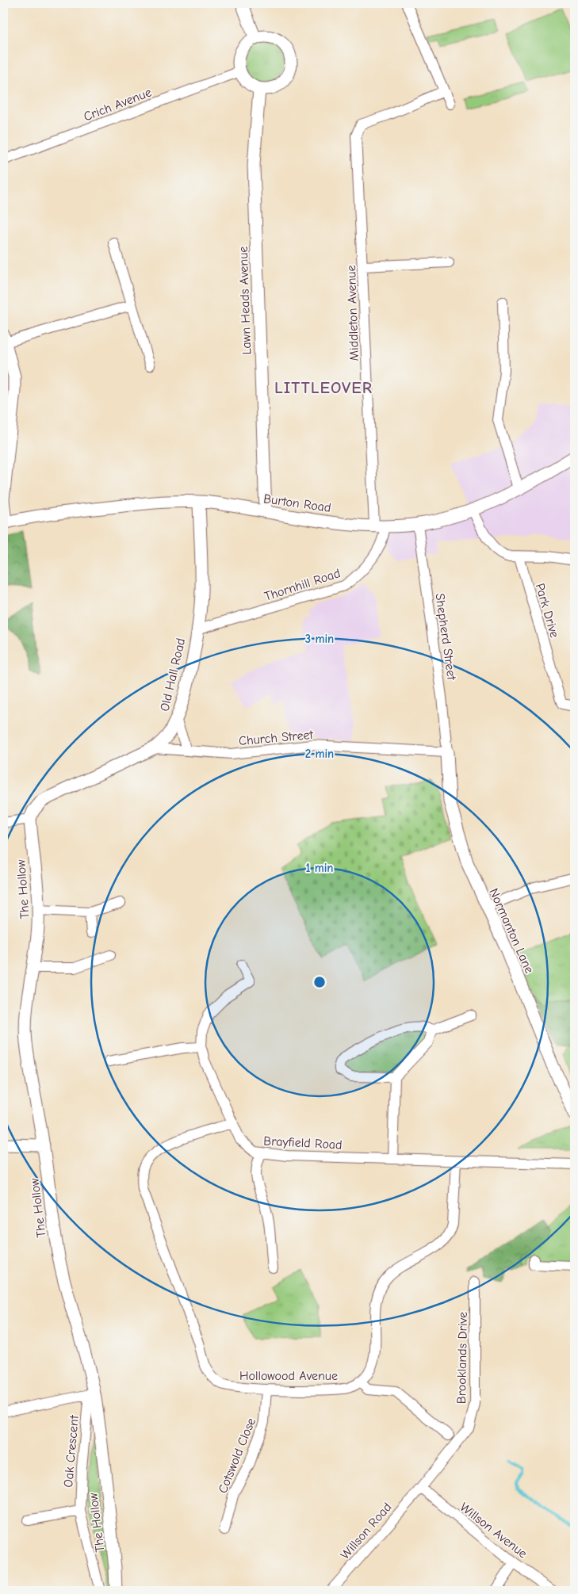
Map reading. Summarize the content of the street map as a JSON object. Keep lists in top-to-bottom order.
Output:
{
  "streets": {
    "street": [
      "Crich Avenue",
      "Lawn Heads Avenue",
      "Middleton Avenue",
      "Burton Road",
      "Thornhill Road",
      "Park Drive",
      "Shepherd Street",
      "Old Hall Road",
      "Church Street",
      "The Hollow",
      "Normanton Lane",
      "Brayfield Road",
      "Brooklands Drive",
      "Hollowood Avenue",
      "Oak Crescent",
      "Cotswold Close",
      "Willson Avenue",
      "Willson Road"
    ]
  },
  "crossings": [
    ["Crich Avenue", "Lawn Heads Avenue"],
    ["Lawn Heads Avenue", "Burton Road"],
    ["Middleton Avenue", "Burton Road"],
    ["Middleton Avenue", "Thornhill Road"],
    ["Burton Road", "Thornhill Road"],
    ["Burton Road", "Shepherd Street"],
    ["Burton Road", "Old Hall Road"],
    ["Thornhill Road", "Old Hall Road"],
    ["Shepherd Street", "Church Street"],
    ["Shepherd Street", "Normanton Lane"],
    ["Old Hall Road", "Church Street"],
    ["Old Hall Road", "The Hollow"],
    ["Church Street", "Normanton Lane"],
    ["The Hollow", "Oak Crescent"],
    ["Brayfield Road", "Hollowood Avenue"],
    ["Brooklands Drive", "Willson Avenue"],
    ["Brooklands Drive", "Willson Road"],
    ["Hollowood Avenue", "Cotswold Close"],
    ["Willson Avenue", "Willson Road"]
  ],
  "districts": ["LITTLEOVER"],
  "rings": ["3 min", "2 min", "1 min"]
}
